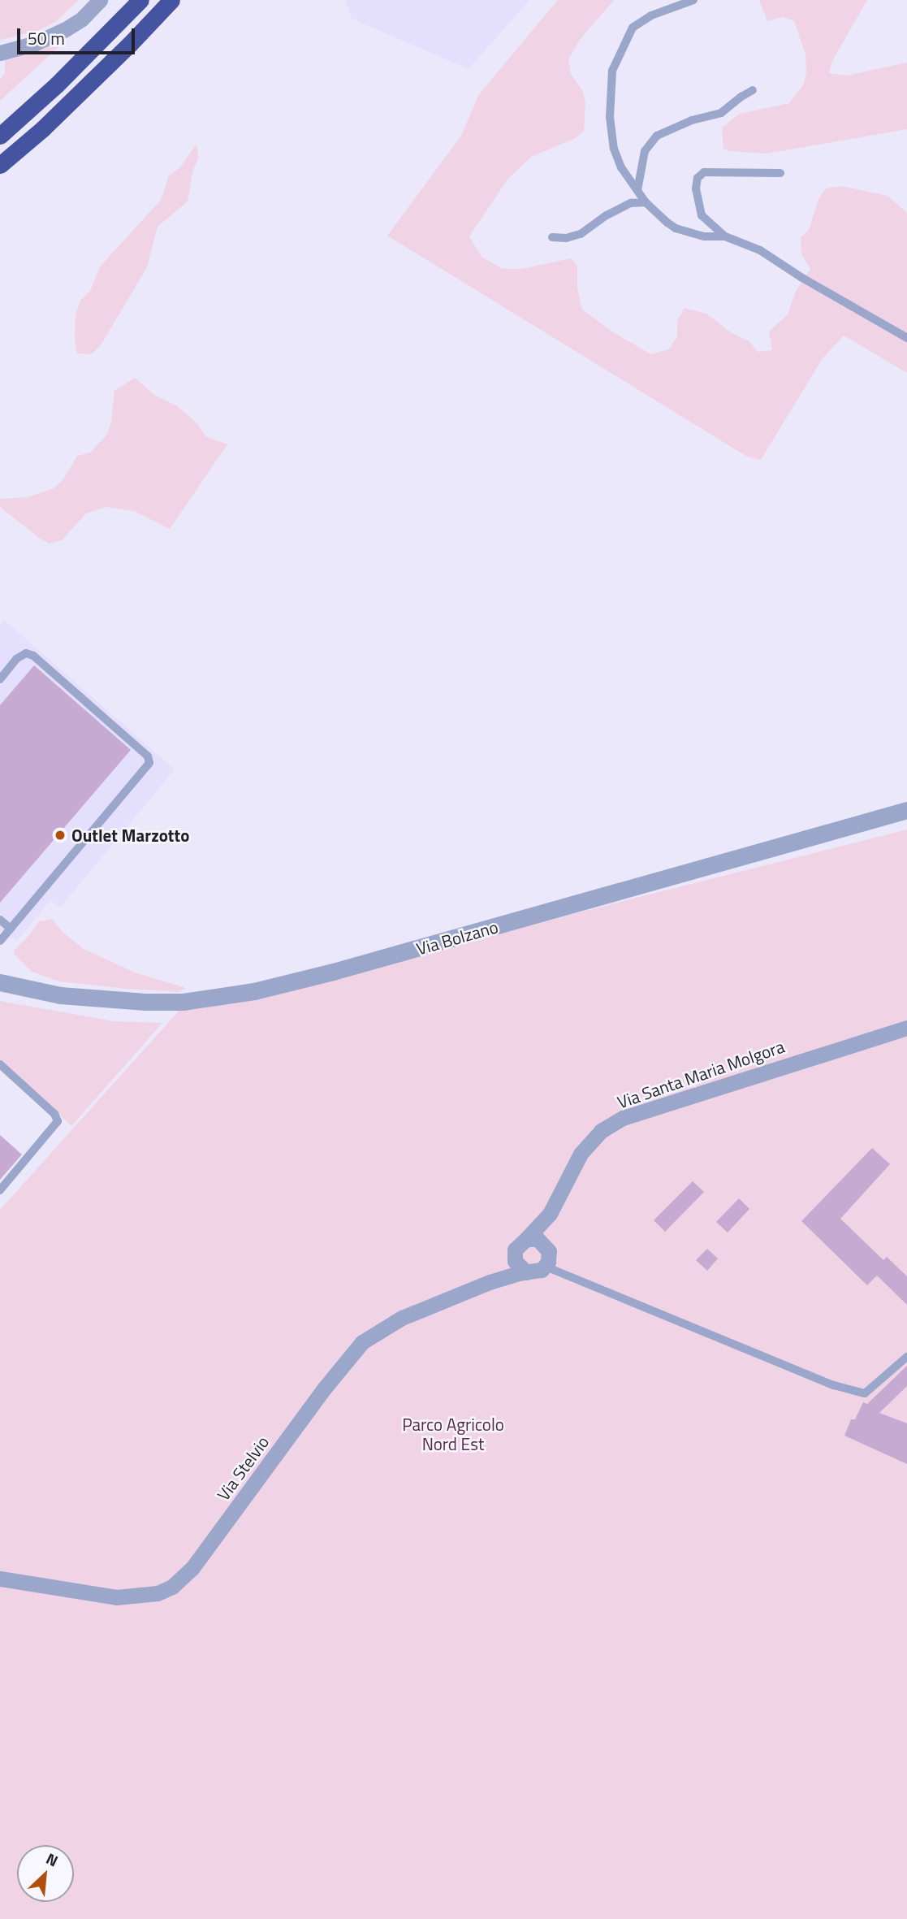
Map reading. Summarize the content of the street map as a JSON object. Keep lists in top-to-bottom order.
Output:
{
  "streets": {
    "street": ["Via Bolzano", "Via Santa Maria Molgora", "Via Stelvio"]
  },
  "parks": ["Parco Agricolo Nord Est"],
  "places": ["Outlet Marzotto"],
  "scale_bar": "50 m",
  "north": "top right"
}
